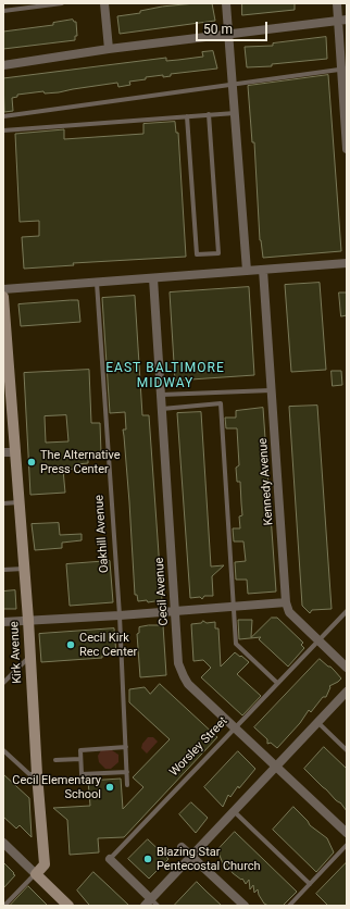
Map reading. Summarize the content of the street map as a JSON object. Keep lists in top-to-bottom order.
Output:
{
  "streets": {
    "street": [
      "Kennedy Avenue",
      "Cecil Avenue",
      "Kirk Avenue",
      "Worsley Street"
    ],
    "lane": ["Oakhill Avenue"]
  },
  "crossings": [
    ["Kennedy Avenue", "Worsley Street"],
    ["Cecil Avenue", "Worsley Street"]
  ],
  "districts": ["EAST BALTIMORE MIDWAY"],
  "places": [
    "The Alternative Press Center",
    "Cecil Kirk Rec Center",
    "Cecil Elementary School",
    "Blazing Star Pentecostal Church"
  ],
  "scale_bar": "50 m"
}
